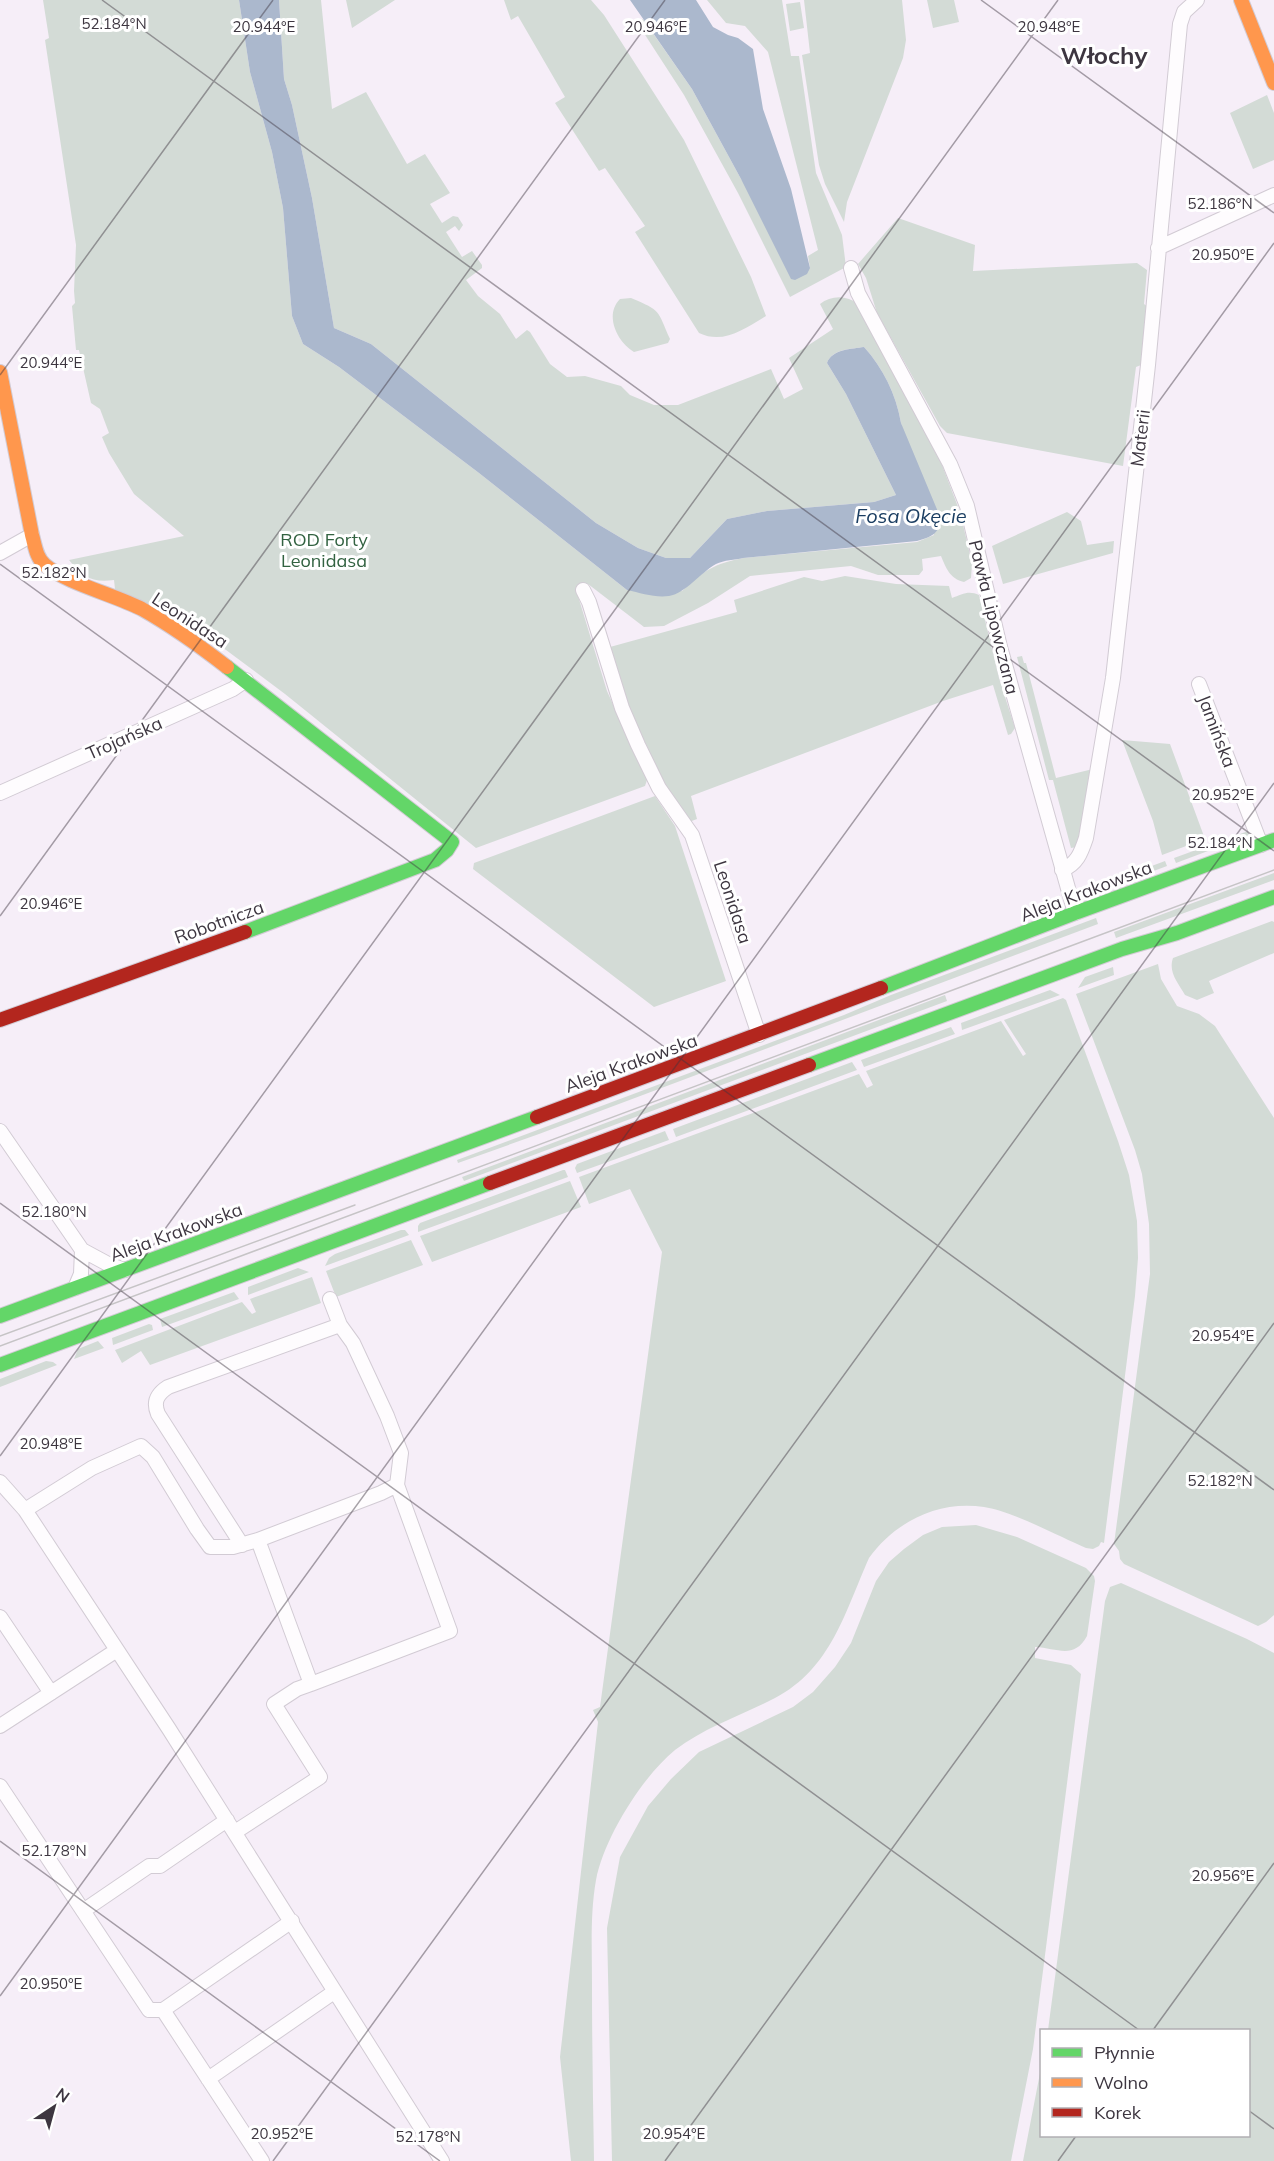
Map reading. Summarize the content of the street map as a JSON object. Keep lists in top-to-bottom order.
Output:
{
  "streets": {
    "main road": ["Leonidasa", "Aleja Krakowska", "Robotnicza"],
    "street": [
      "Materii",
      "Pawła Lipowczana",
      "Jamińska",
      "Trojańska"
    ]
  },
  "crossings": [
    ["Materii", "Pawła Lipowczana"],
    ["Pawła Lipowczana", "Aleja Krakowska"],
    ["Leonidasa", "Trojańska"],
    ["Leonidasa", "Aleja Krakowska"],
    ["Leonidasa", "Robotnicza"],
    ["Jamińska", "Aleja Krakowska"]
  ],
  "districts": ["Włochy"],
  "water": ["Fosa Okęcie"],
  "parks": ["ROD Forty Leonidasa"],
  "legend": ["Płynnie", "Wolno", "Korek"],
  "north": "top right",
  "coordinates": [
    "52.184°N",
    "20.944°E",
    "20.946°E",
    "20.948°E",
    "52.186°N",
    "20.950°E",
    "52.182°N",
    "20.952°E",
    "52.180°N",
    "20.954°E",
    "52.178°N",
    "20.956°E"
  ]
}
